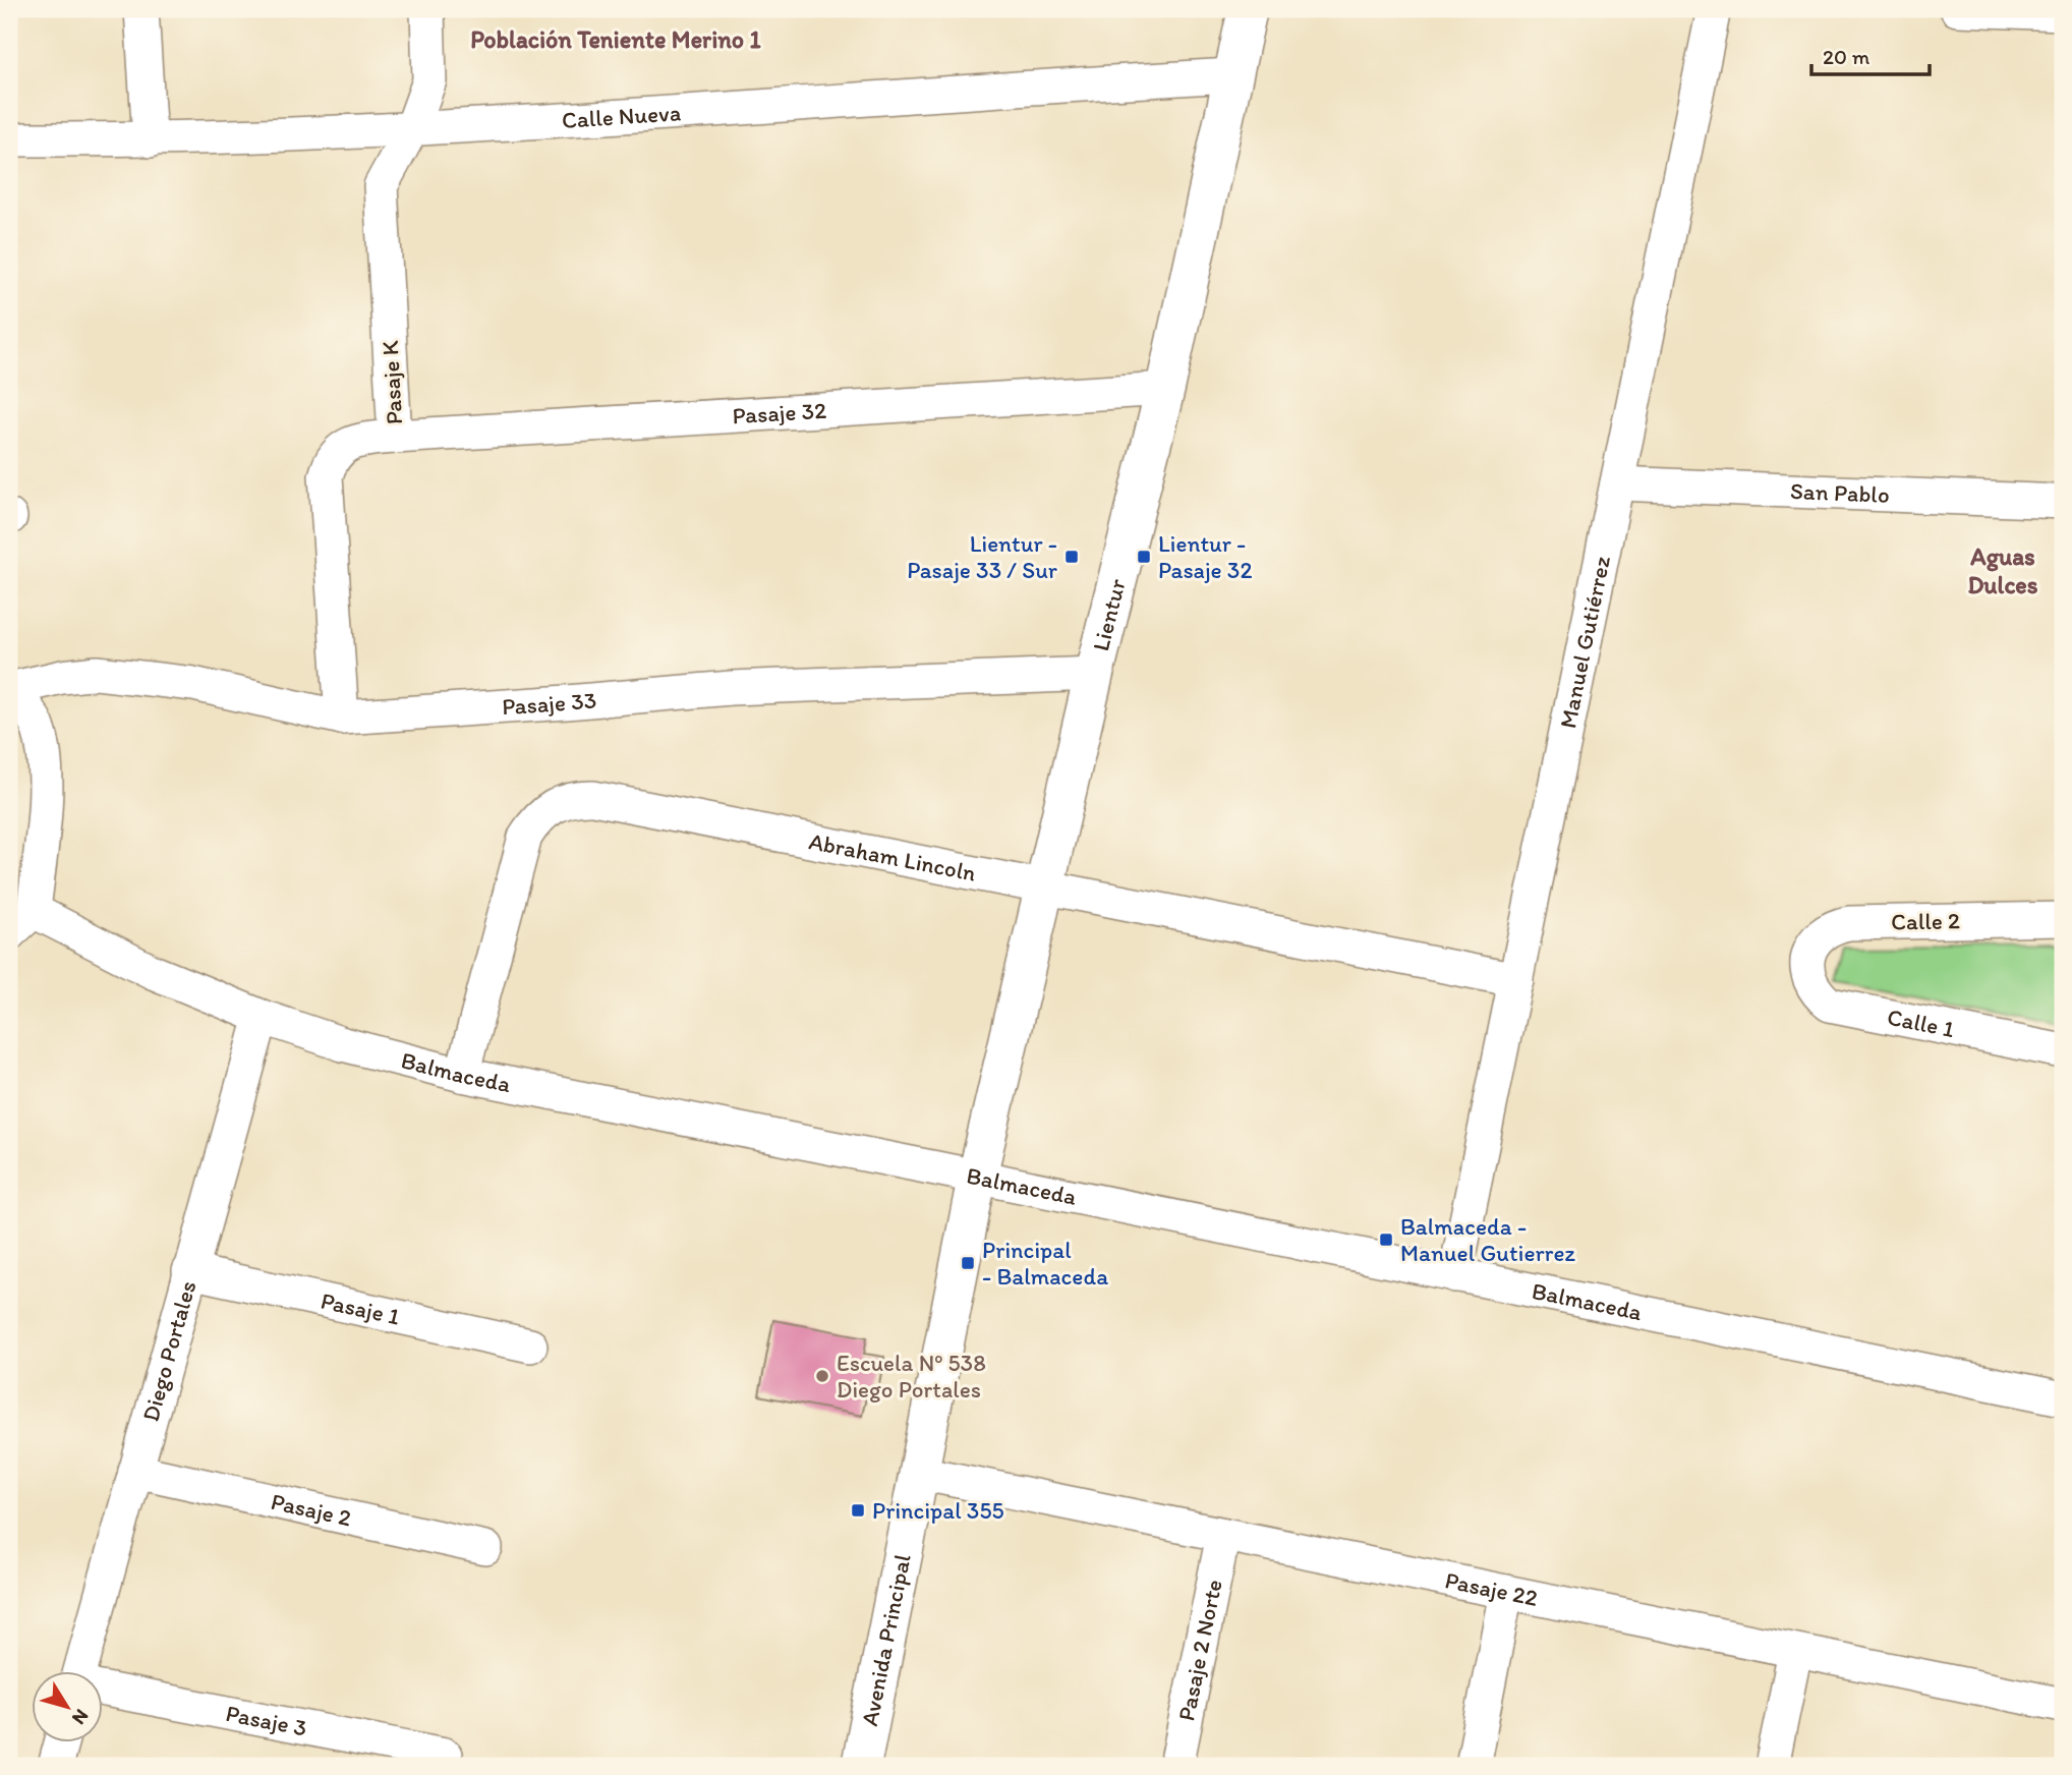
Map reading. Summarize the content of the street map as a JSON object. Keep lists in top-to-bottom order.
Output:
{
  "streets": {
    "main road": ["Lientur", "Avenida Principal"],
    "street": [
      "Calle Nueva",
      "Pasaje K",
      "Pasaje 32",
      "San Pablo",
      "Manuel Gutiérrez",
      "Pasaje 33",
      "Abraham Lincoln",
      "Calle 2",
      "Calle 1",
      "Balmaceda",
      "Pasaje 1",
      "Diego Portales",
      "Pasaje 2",
      "Pasaje 22",
      "Pasaje 2 Norte",
      "Pasaje 3"
    ]
  },
  "crossings": [
    ["Calle Nueva", "Pasaje K"],
    ["Calle Nueva", "Lientur"],
    ["Pasaje K", "Pasaje 32"],
    ["Pasaje K", "Pasaje 33"],
    ["Pasaje 32", "Lientur"],
    ["San Pablo", "Manuel Gutiérrez"],
    ["Lientur", "Pasaje 33"],
    ["Lientur", "Abraham Lincoln"],
    ["Lientur", "Balmaceda"],
    ["Lientur", "Avenida Principal"],
    ["Manuel Gutiérrez", "Abraham Lincoln"],
    ["Manuel Gutiérrez", "Balmaceda"],
    ["Abraham Lincoln", "Balmaceda"],
    ["Calle 2", "Calle 1"],
    ["Balmaceda", "Diego Portales"],
    ["Balmaceda", "Avenida Principal"],
    ["Pasaje 1", "Diego Portales"],
    ["Diego Portales", "Pasaje 2"],
    ["Pasaje 22", "Avenida Principal"],
    ["Pasaje 22", "Pasaje 2 Norte"]
  ],
  "districts": ["Población Teniente Merino 1", "Aguas Dulces"],
  "places": {
    "transit": [
      "Lientur - Pasaje 33 / Sur",
      "Lientur - Pasaje 32",
      "Balmaceda - Manuel Gutierrez",
      "Principal - Balmaceda",
      "Principal 355"
    ],
    "other": ["Escuela Nº 538 Diego Portales"]
  },
  "scale_bar": "20 m",
  "north": "bottom right"
}
